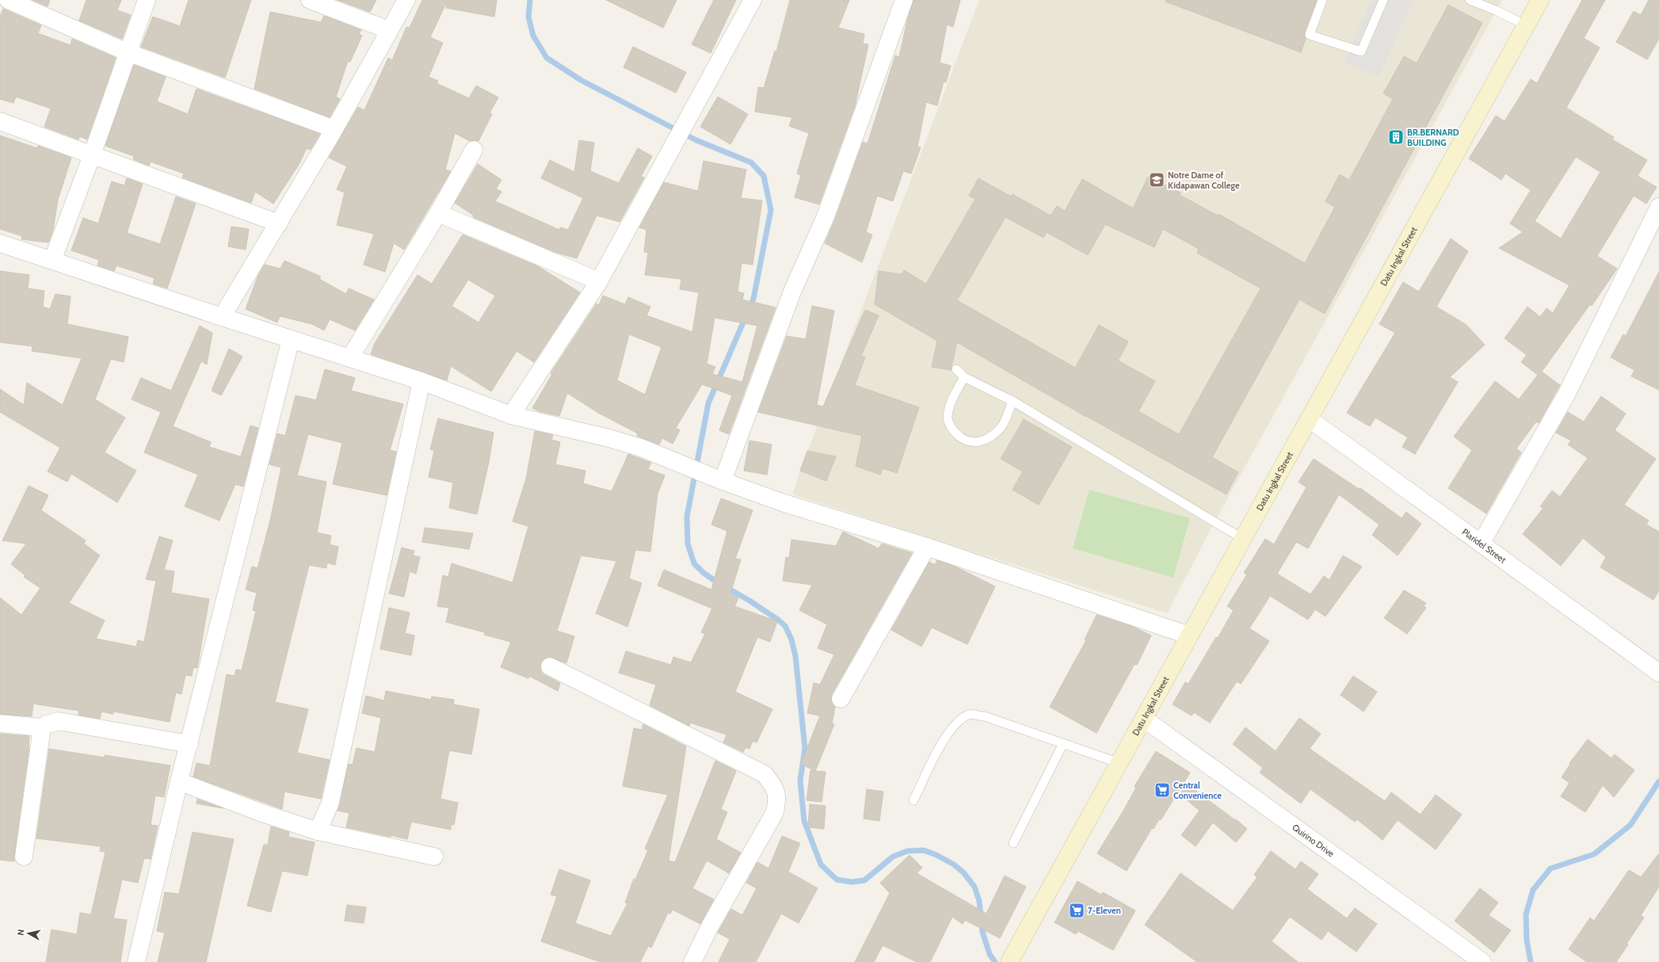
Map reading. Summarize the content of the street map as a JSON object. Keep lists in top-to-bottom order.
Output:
{
  "streets": {
    "street": ["Datu Ingkal Street", "Plaridel Street", "Quirino Drive"]
  },
  "crossings": [
    ["Datu Ingkal Street", "Plaridel Street"],
    ["Datu Ingkal Street", "Quirino Drive"]
  ],
  "places": {
    "building": ["BR.BERNARD BUILDING"],
    "school or university": ["Notre Dame of Kidapawan College"],
    "supermarket": ["Central Convenience", "7-Eleven"]
  },
  "north": "left"
}
